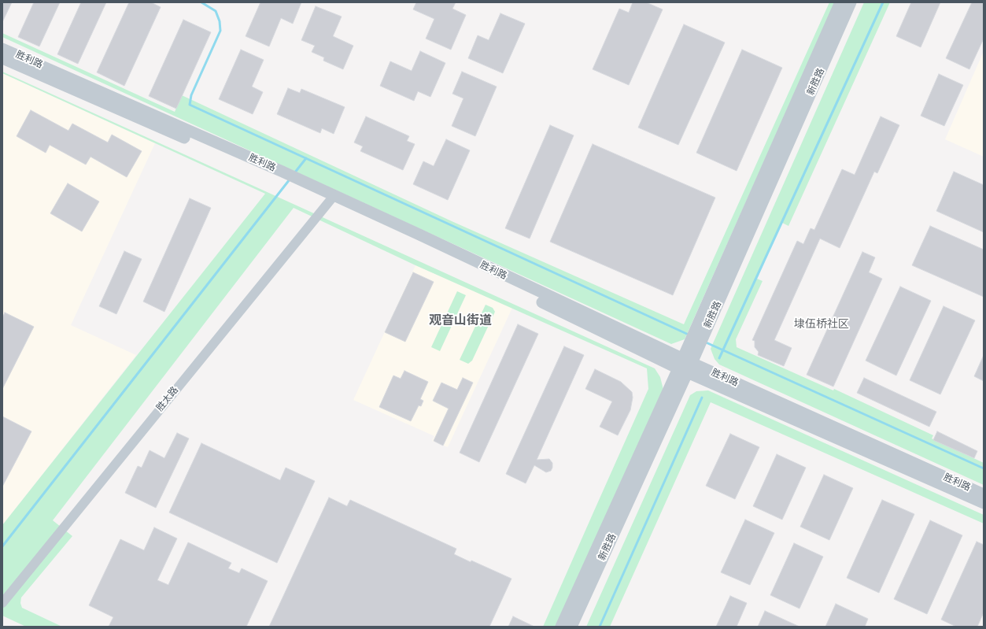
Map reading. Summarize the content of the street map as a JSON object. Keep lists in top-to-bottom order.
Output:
{
  "streets": {
    "street": ["胜利路", "新胜路", "胜太路"]
  },
  "crossings": [
    ["胜利路", "新胜路"],
    ["胜利路", "胜太路"]
  ],
  "districts": ["观音山街道", "埭伍桥社区"]
}
